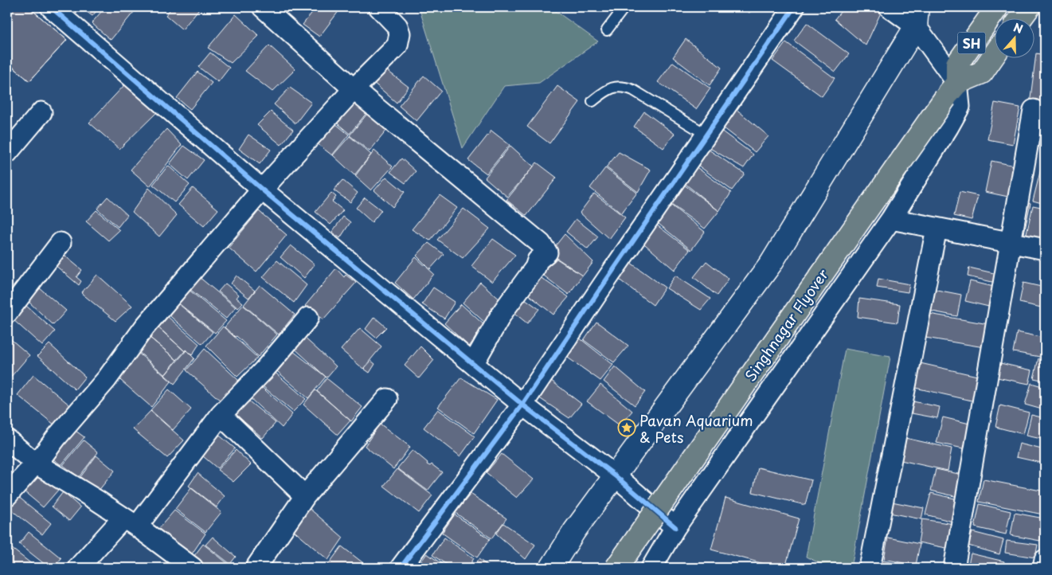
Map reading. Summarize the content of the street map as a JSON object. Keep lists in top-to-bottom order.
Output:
{
  "streets": {
    "main road": ["SH", "Singhnagar Flyover"]
  },
  "crossings": [
    ["SH", "Singhnagar Flyover"]
  ],
  "places": {
    "place": ["Pavan Aquarium & Pets"]
  },
  "north": "top"
}
